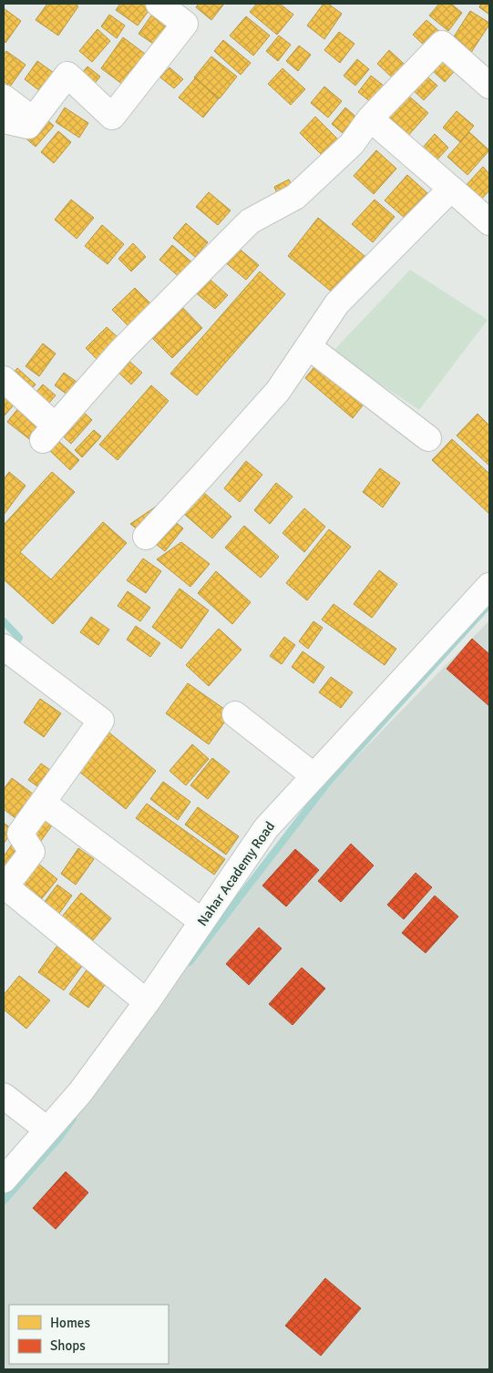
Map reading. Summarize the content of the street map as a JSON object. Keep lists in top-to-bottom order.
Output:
{
  "streets": {
    "street": ["Nahar Academy Road"]
  },
  "legend": ["Homes", "Shops"]
}
